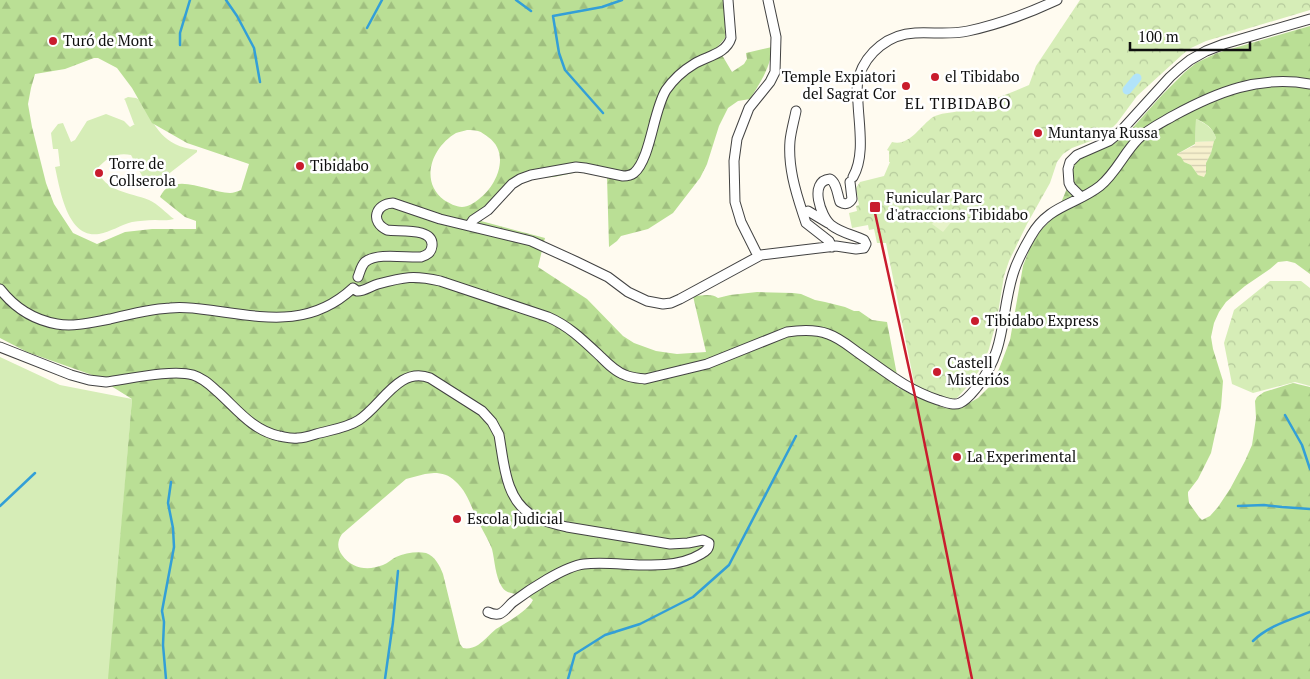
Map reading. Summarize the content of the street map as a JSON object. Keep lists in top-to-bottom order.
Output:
{
  "districts": ["EL TIBIDABO"],
  "places": {
    "other": [
      "Turó de Mont",
      "el Tibidabo",
      "Temple Expiatori del Sagrat Cor",
      "Muntanya Russa",
      "Tibidabo",
      "Torre de Collserola",
      "Tibidabo Express",
      "Castell Misteriós",
      "La Experimental",
      "Escola Judicial"
    ],
    "transit": ["Funicular Parc d'atraccions Tibidabo"]
  },
  "scale_bar": "100 m"
}
